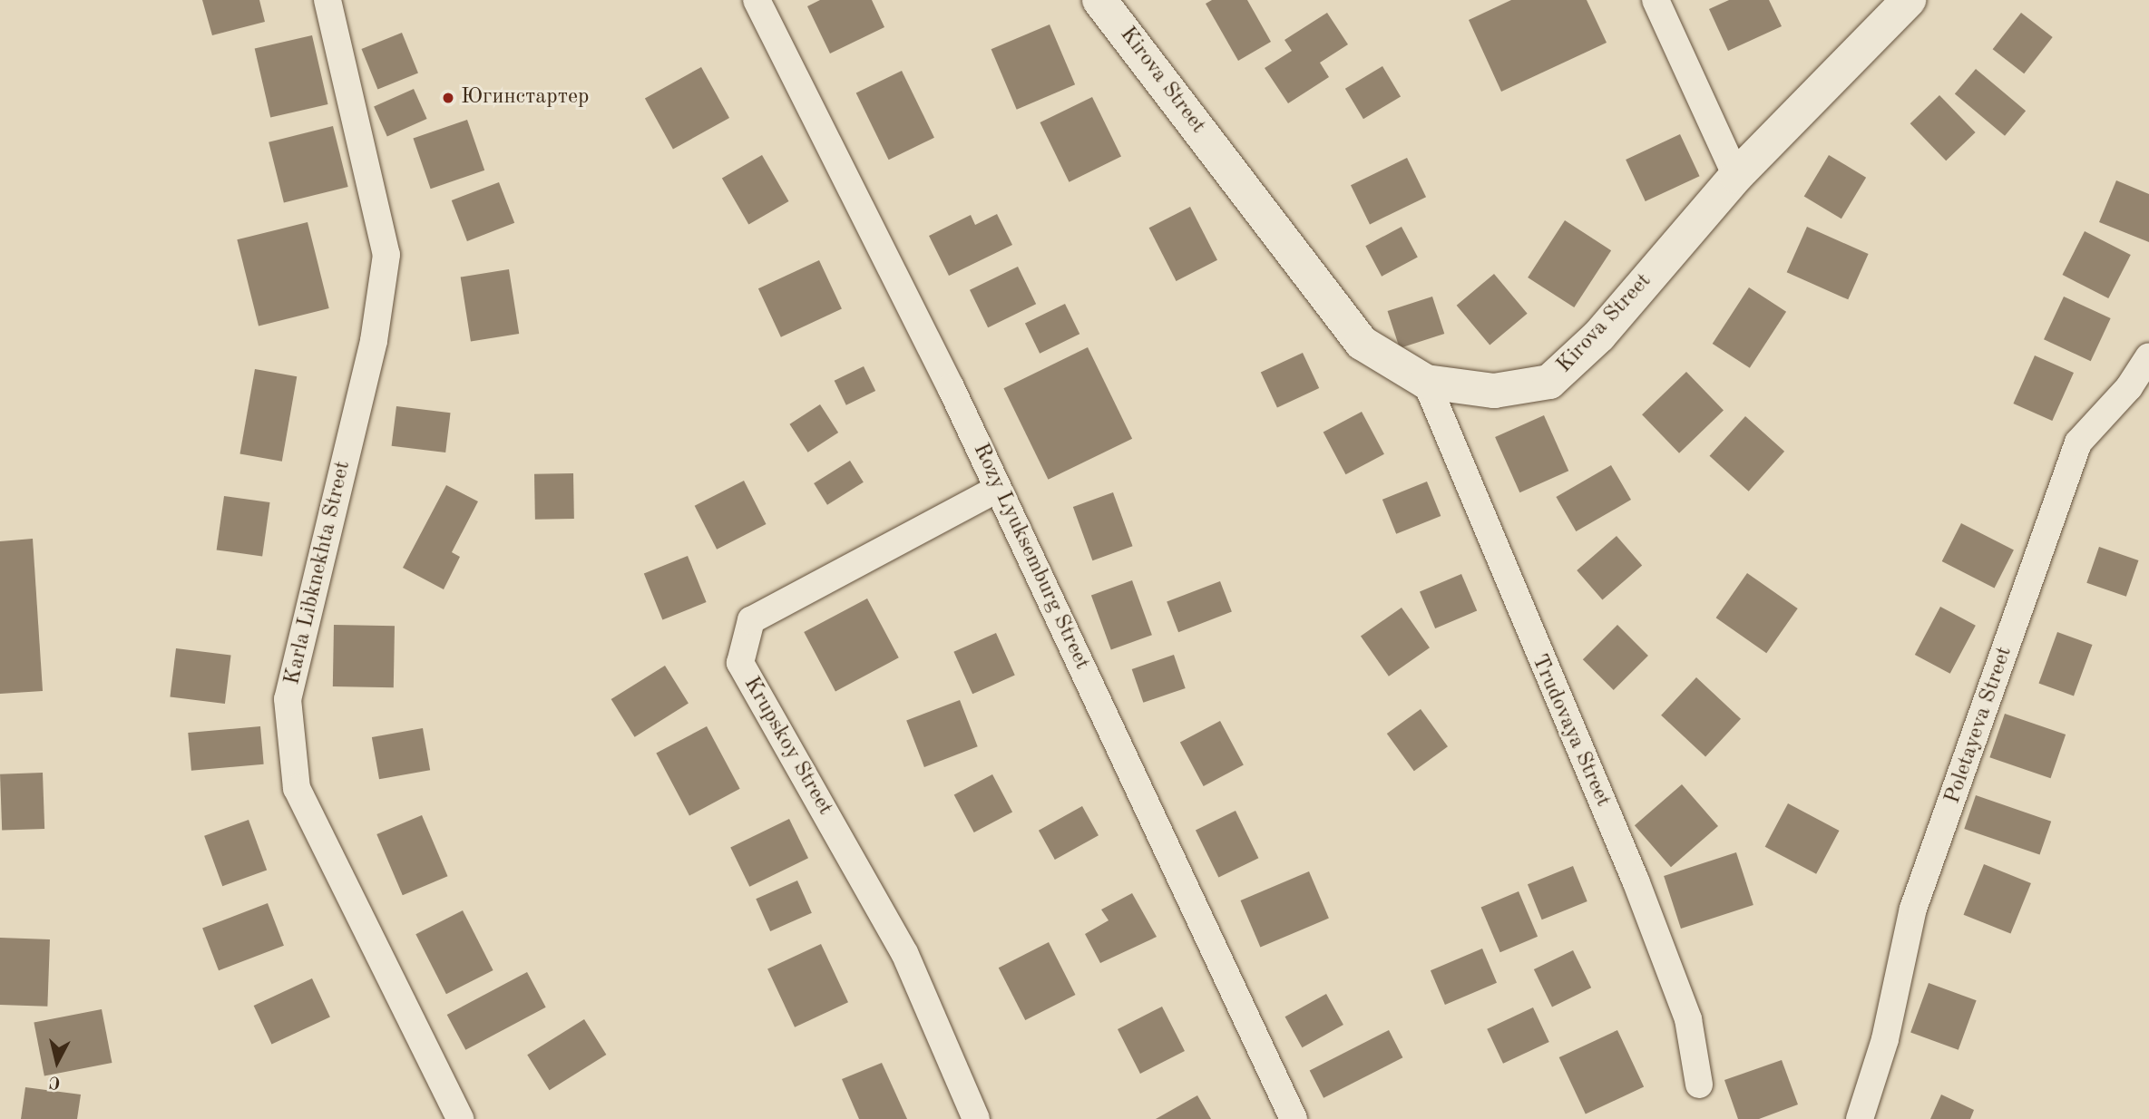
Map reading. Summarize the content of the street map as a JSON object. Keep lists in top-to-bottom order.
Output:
{
  "streets": {
    "main road": ["Kirova Street"],
    "street": [
      "Rozy Lyuksemburg Street",
      "Karla Libknekhta Street",
      "Poletayeva Street",
      "Trudovaya Street",
      "Krupskoy Street"
    ]
  },
  "crossings": [
    ["Kirova Street", "Trudovaya Street"],
    ["Rozy Lyuksemburg Street", "Krupskoy Street"]
  ],
  "places": ["Югинстартер"],
  "north": "bottom"
}
